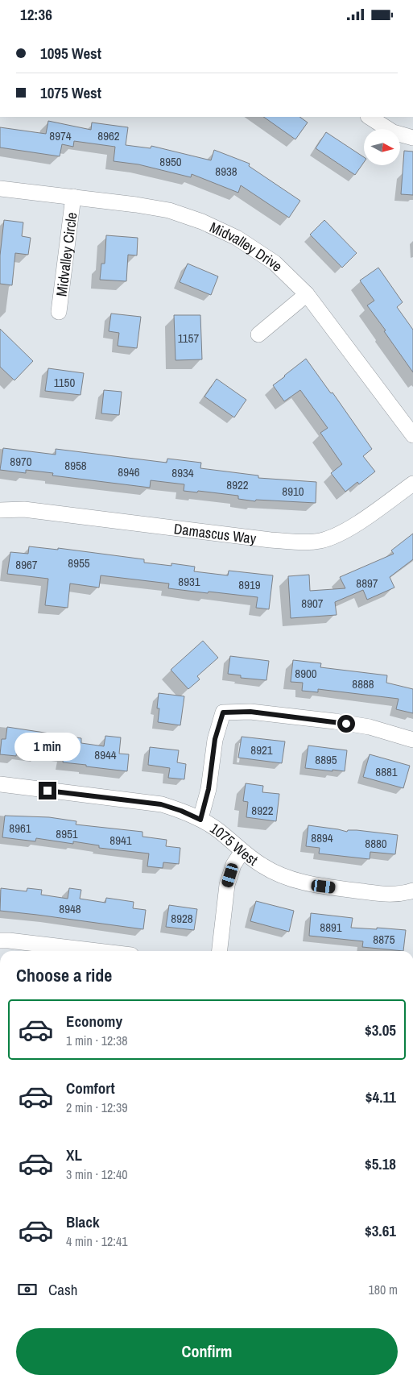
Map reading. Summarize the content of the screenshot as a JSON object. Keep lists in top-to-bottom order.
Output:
{
  "streets": {
    "street": [
      "Midvalley Drive",
      "Midvalley Circle",
      "Damascus Way",
      "1075 West"
    ]
  },
  "crossings": [
    ["Midvalley Drive", "Midvalley Circle"]
  ],
  "house_numbers": [
    "8974",
    "8962",
    "8950",
    "8938",
    "1157",
    "1150",
    "8970",
    "8958",
    "8946",
    "8934",
    "8922",
    "8910",
    "8955",
    "8967",
    "8931",
    "8897",
    "8919",
    "8907",
    "8900",
    "8888",
    "8921",
    "8944",
    "8895",
    "8881",
    "8922",
    "8961",
    "8951",
    "8894",
    "8941",
    "8880",
    "8948",
    "8928",
    "8891",
    "8875"
  ],
  "north": "right",
  "page": {
    "status": "12:36",
    "banner": ["1095 West", "1075 West"],
    "bubble": "1 min",
    "heading": "Choose a ride",
    "list": [
      {
        "name": "Economy",
        "note": "1 min · 12:38",
        "value": "$3.05"
      },
      {
        "name": "Comfort",
        "note": "2 min · 12:39",
        "value": "$4.11"
      },
      {
        "name": "XL",
        "note": "3 min · 12:40",
        "value": "$5.18"
      },
      {
        "name": "Black",
        "note": "4 min · 12:41",
        "value": "$3.61"
      }
    ],
    "pay": ["Cash", "180 m"],
    "buttons": "Confirm"
  }
}
